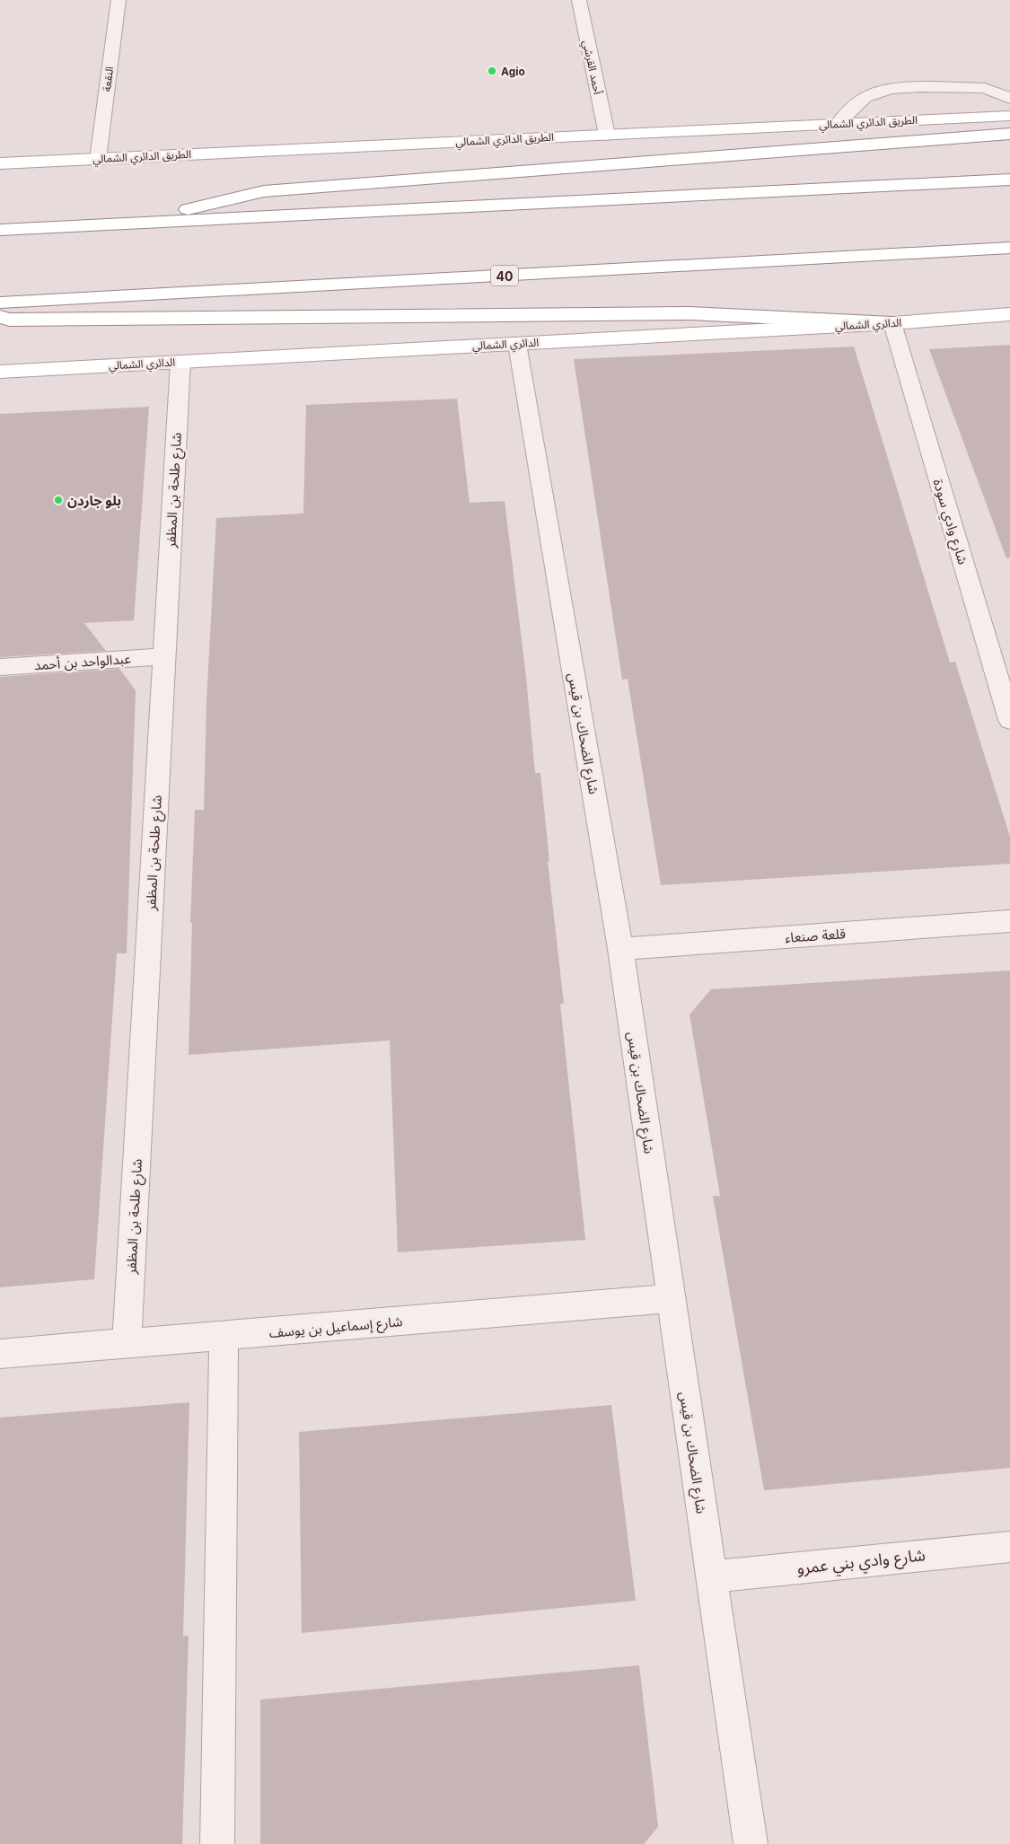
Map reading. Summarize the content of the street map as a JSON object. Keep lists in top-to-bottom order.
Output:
{
  "streets": {
    "main road": ["الطريق الدائري الشمالي", "40", "الدائري الشمالي"],
    "street": [
      "أحمد القرشي",
      "النقعة",
      "شارع طلحة بن المظفر",
      "شارع وادي سودة",
      "عبدالواحد بن أحمد",
      "شارع الضحاك بن قيس",
      "قلعة صنعاء",
      "شارع إسماعيل بن يوسف",
      "شارع وادي بني عمرو"
    ]
  },
  "crossings": [
    ["أحمد القرشي", "الطريق الدائري الشمالي"],
    ["النقعة", "الطريق الدائري الشمالي"],
    ["الدائري الشمالي", "شارع طلحة بن المظفر"],
    ["الدائري الشمالي", "شارع وادي سودة"],
    ["الدائري الشمالي", "شارع الضحاك بن قيس"],
    ["شارع طلحة بن المظفر", "عبدالواحد بن أحمد"],
    ["شارع طلحة بن المظفر", "شارع إسماعيل بن يوسف"],
    ["شارع الضحاك بن قيس", "قلعة صنعاء"],
    ["شارع الضحاك بن قيس", "شارع إسماعيل بن يوسف"],
    ["شارع الضحاك بن قيس", "شارع وادي بني عمرو"]
  ],
  "places": ["Agio", "بلو جاردن"]
}
